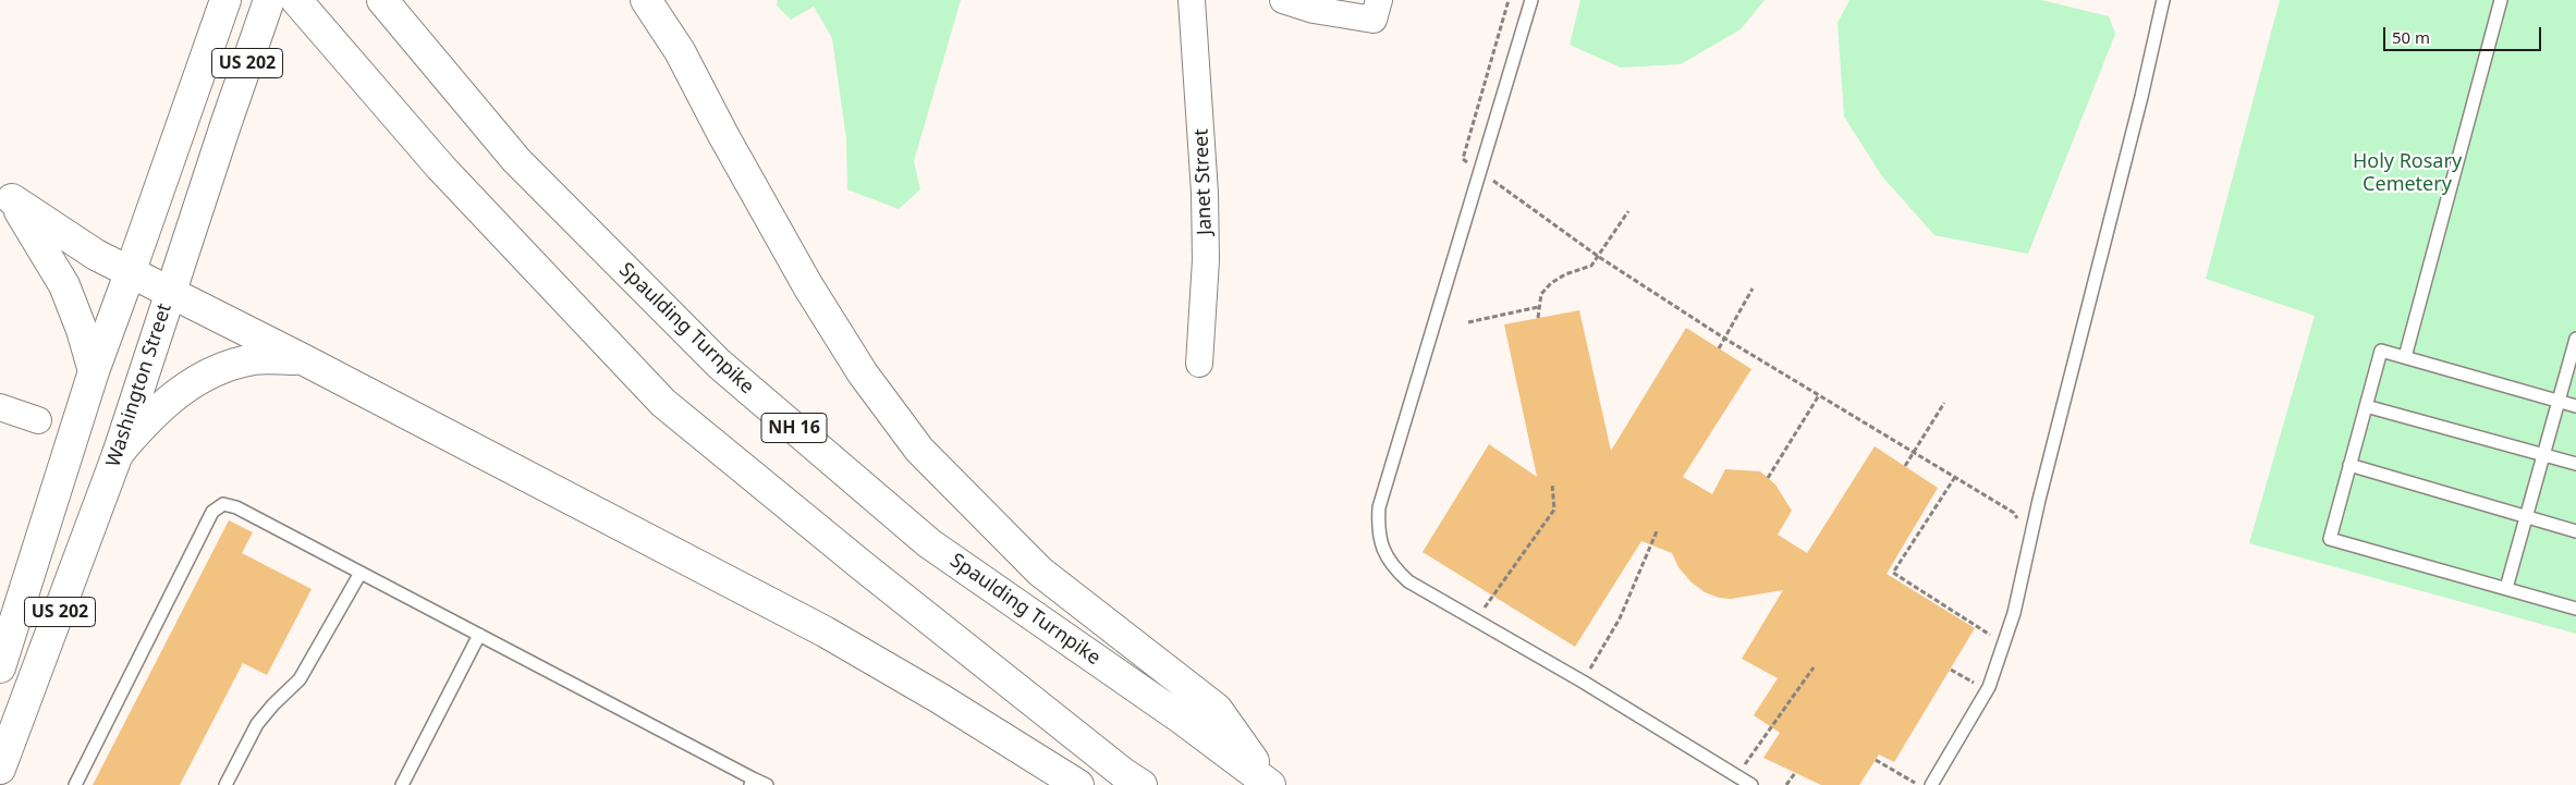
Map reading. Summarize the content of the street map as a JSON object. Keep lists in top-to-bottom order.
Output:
{
  "streets": {
    "main road": [
      "US 202",
      "Spaulding Turnpike",
      "Washington Street",
      "NH 16"
    ],
    "street": ["Janet Street"]
  },
  "parks": ["Holy Rosary Cemetery"],
  "scale_bar": "50 m"
}
